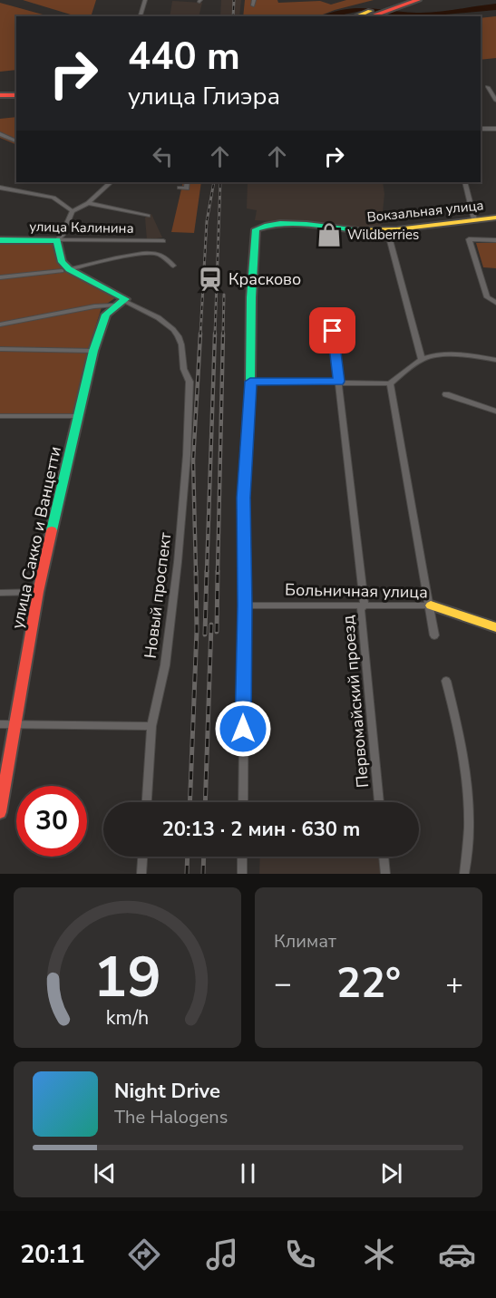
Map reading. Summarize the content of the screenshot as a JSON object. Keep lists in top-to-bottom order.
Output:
{
  "streets": {
    "main road": [
      "Вокзальная улица",
      "улица Калинина",
      "улица Сакко и Ванцетти",
      "Больничная улица"
    ],
    "street": ["Новый проспект", "Первомайский проезд"]
  },
  "crossings": [
    ["Больничная улица", "Первомайский проезд"]
  ],
  "places": {
    "shop": ["Wildberries"],
    "station": ["Красково"]
  },
  "page": {
    "turn": ["440 m", "улица Глиэра"],
    "limit": "30",
    "trip": "20:13 · 2 мин · 630 m",
    "tile": "Климат",
    "heat": ["−", "22°", "+"],
    "song": ["Night Drive", "The Halogens"],
    "tabs": "20:11",
    "gauge": ["19", "km/h"]
  }
}
